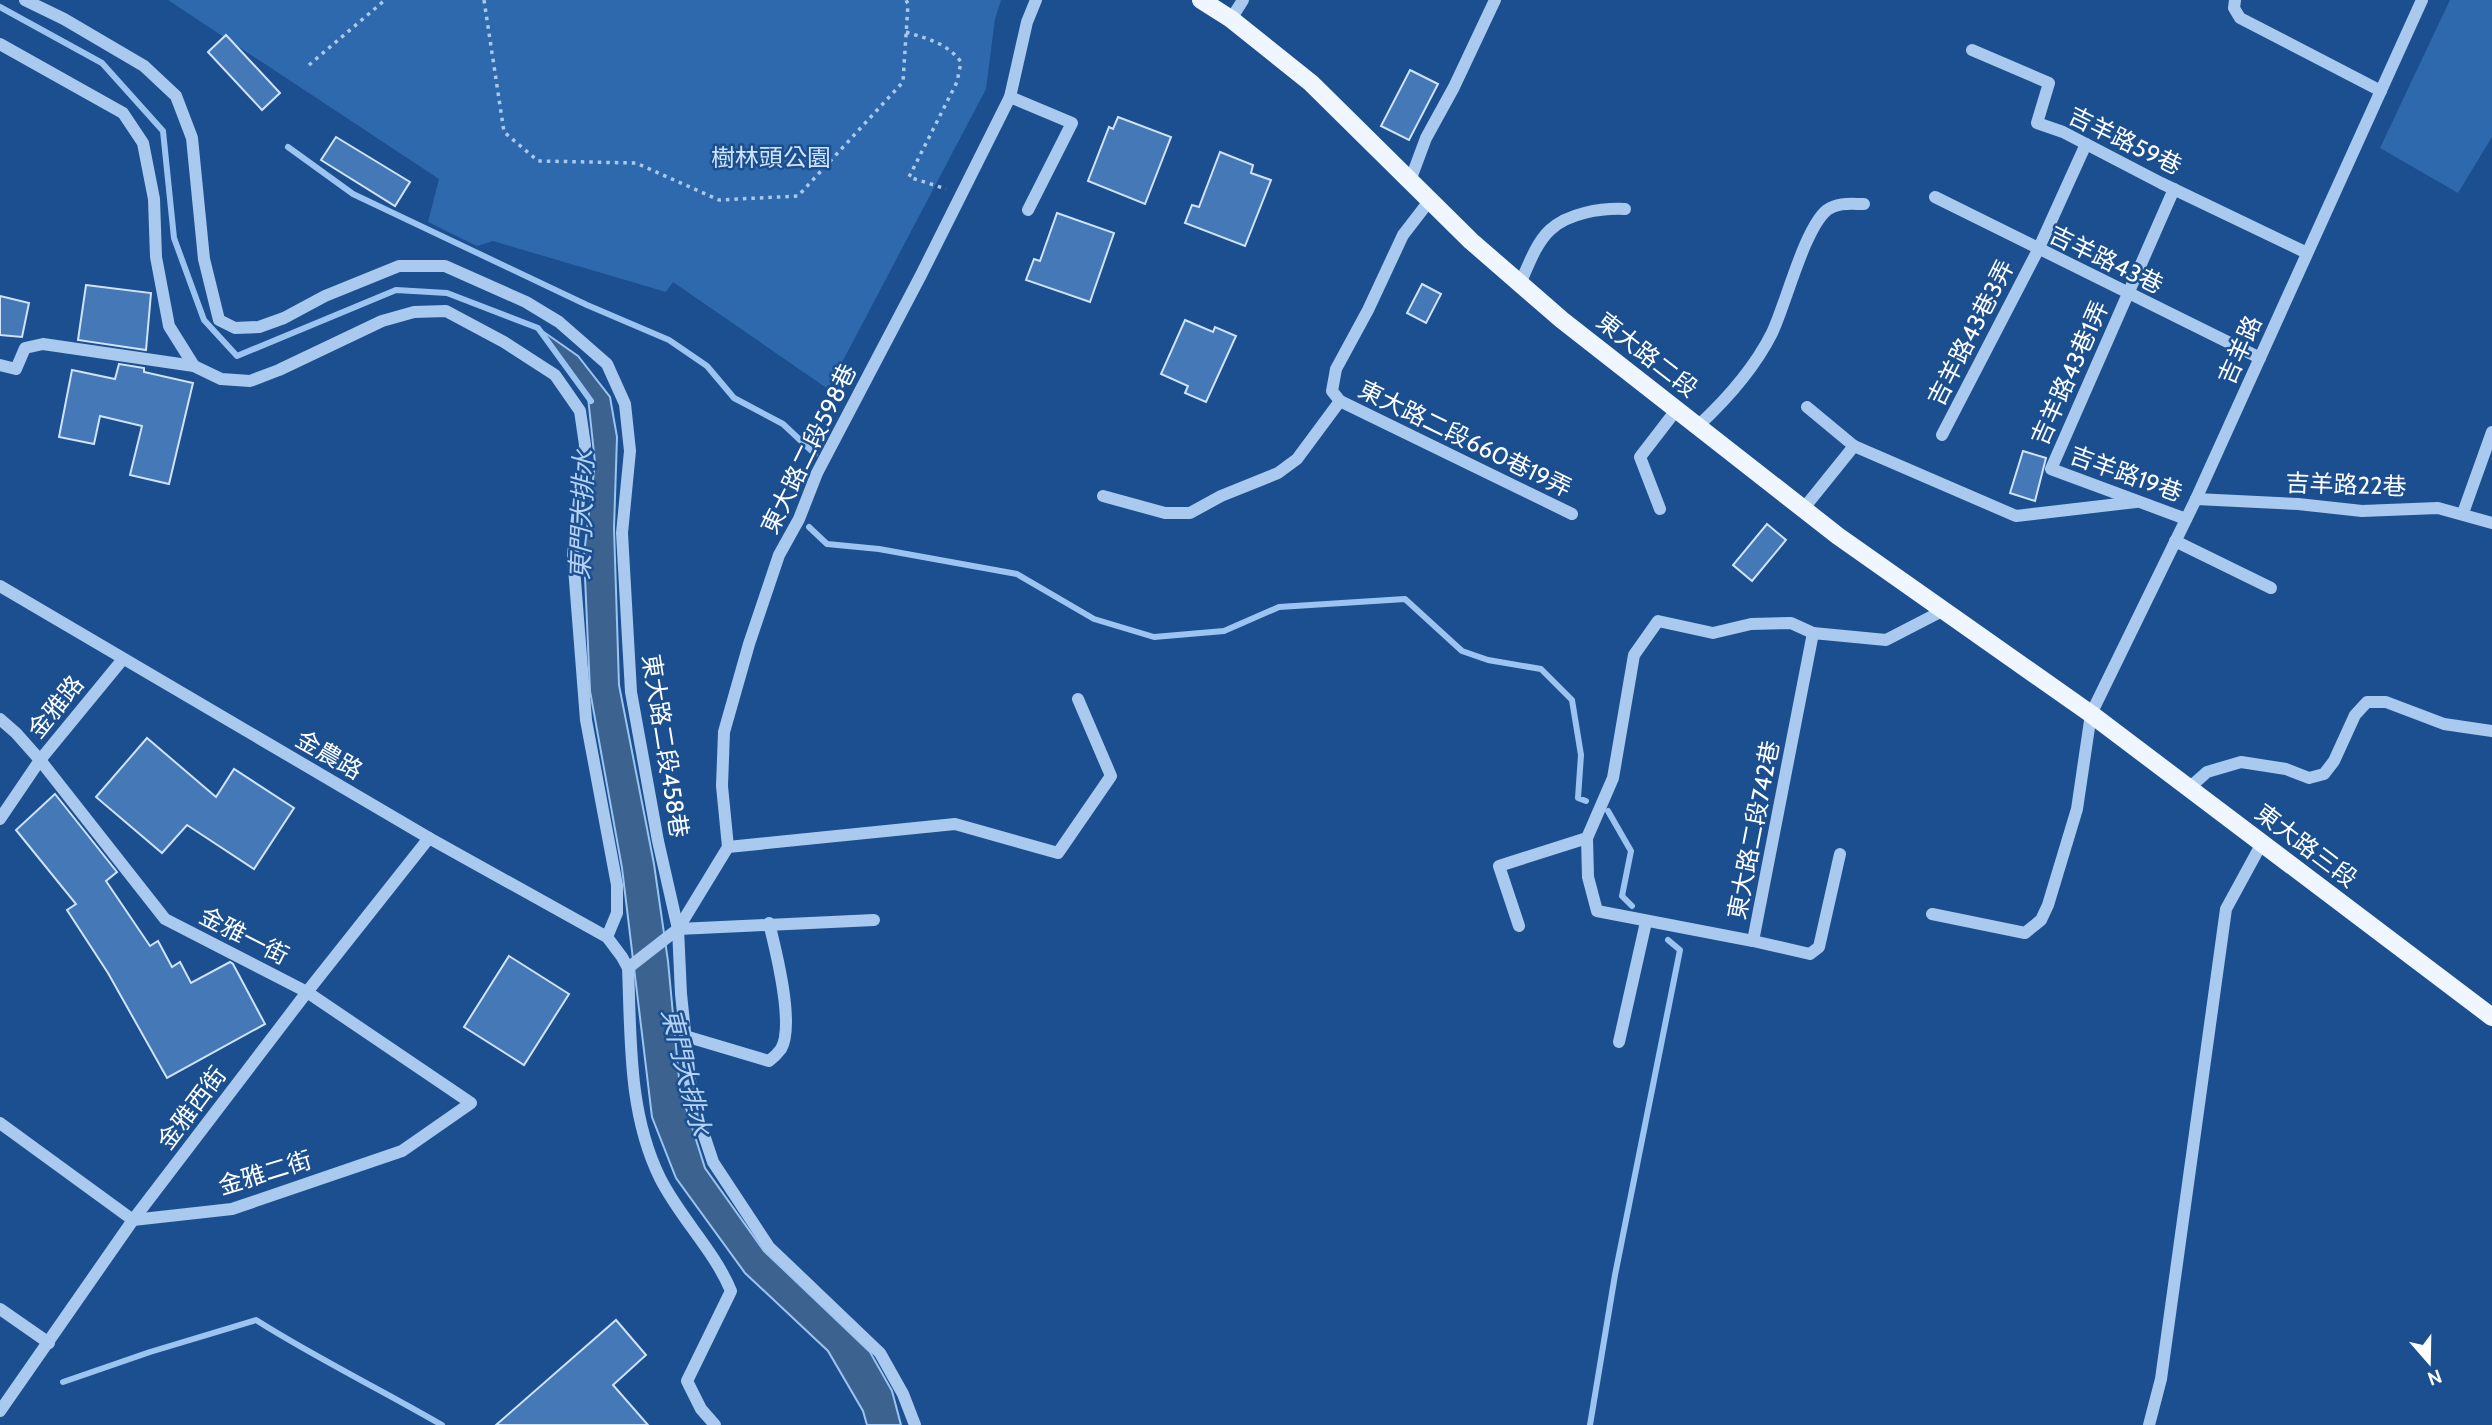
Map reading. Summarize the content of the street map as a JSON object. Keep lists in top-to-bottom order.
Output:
{
  "streets": {
    "main road": ["東大路二段", "東大路三段"],
    "street": [
      "吉羊路59巷",
      "吉羊路43巷",
      "吉羊路43巷3弄",
      "吉羊路",
      "吉羊路43巷1弄",
      "東大路二段660巷19弄",
      "東大路二段598巷",
      "吉羊路19巷",
      "吉羊路22巷",
      "金雅路",
      "東大路二段458巷",
      "金農路",
      "東大路二段742巷",
      "金雅一街",
      "金雅西街",
      "金雅二街"
    ]
  },
  "crossings": [
    ["吉羊路59巷", "吉羊路43巷3弄"],
    ["吉羊路59巷", "吉羊路"],
    ["吉羊路59巷", "吉羊路43巷1弄"],
    ["吉羊路43巷", "吉羊路43巷3弄"],
    ["吉羊路43巷", "吉羊路"],
    ["吉羊路43巷", "吉羊路43巷1弄"],
    ["吉羊路", "東大路二段"],
    ["吉羊路", "吉羊路19巷"],
    ["吉羊路", "吉羊路22巷"],
    ["吉羊路", "東大路三段"],
    ["東大路二段", "東大路三段"],
    ["吉羊路43巷1弄", "吉羊路19巷"],
    ["金雅路", "金農路"],
    ["金雅路", "金雅一街"],
    ["金農路", "金雅西街"],
    ["金雅一街", "金雅西街"],
    ["金雅一街", "金雅二街"],
    ["金雅西街", "金雅二街"]
  ],
  "water": ["東門大排水"],
  "parks": ["樹林頭公園"],
  "north": "bottom"
}
